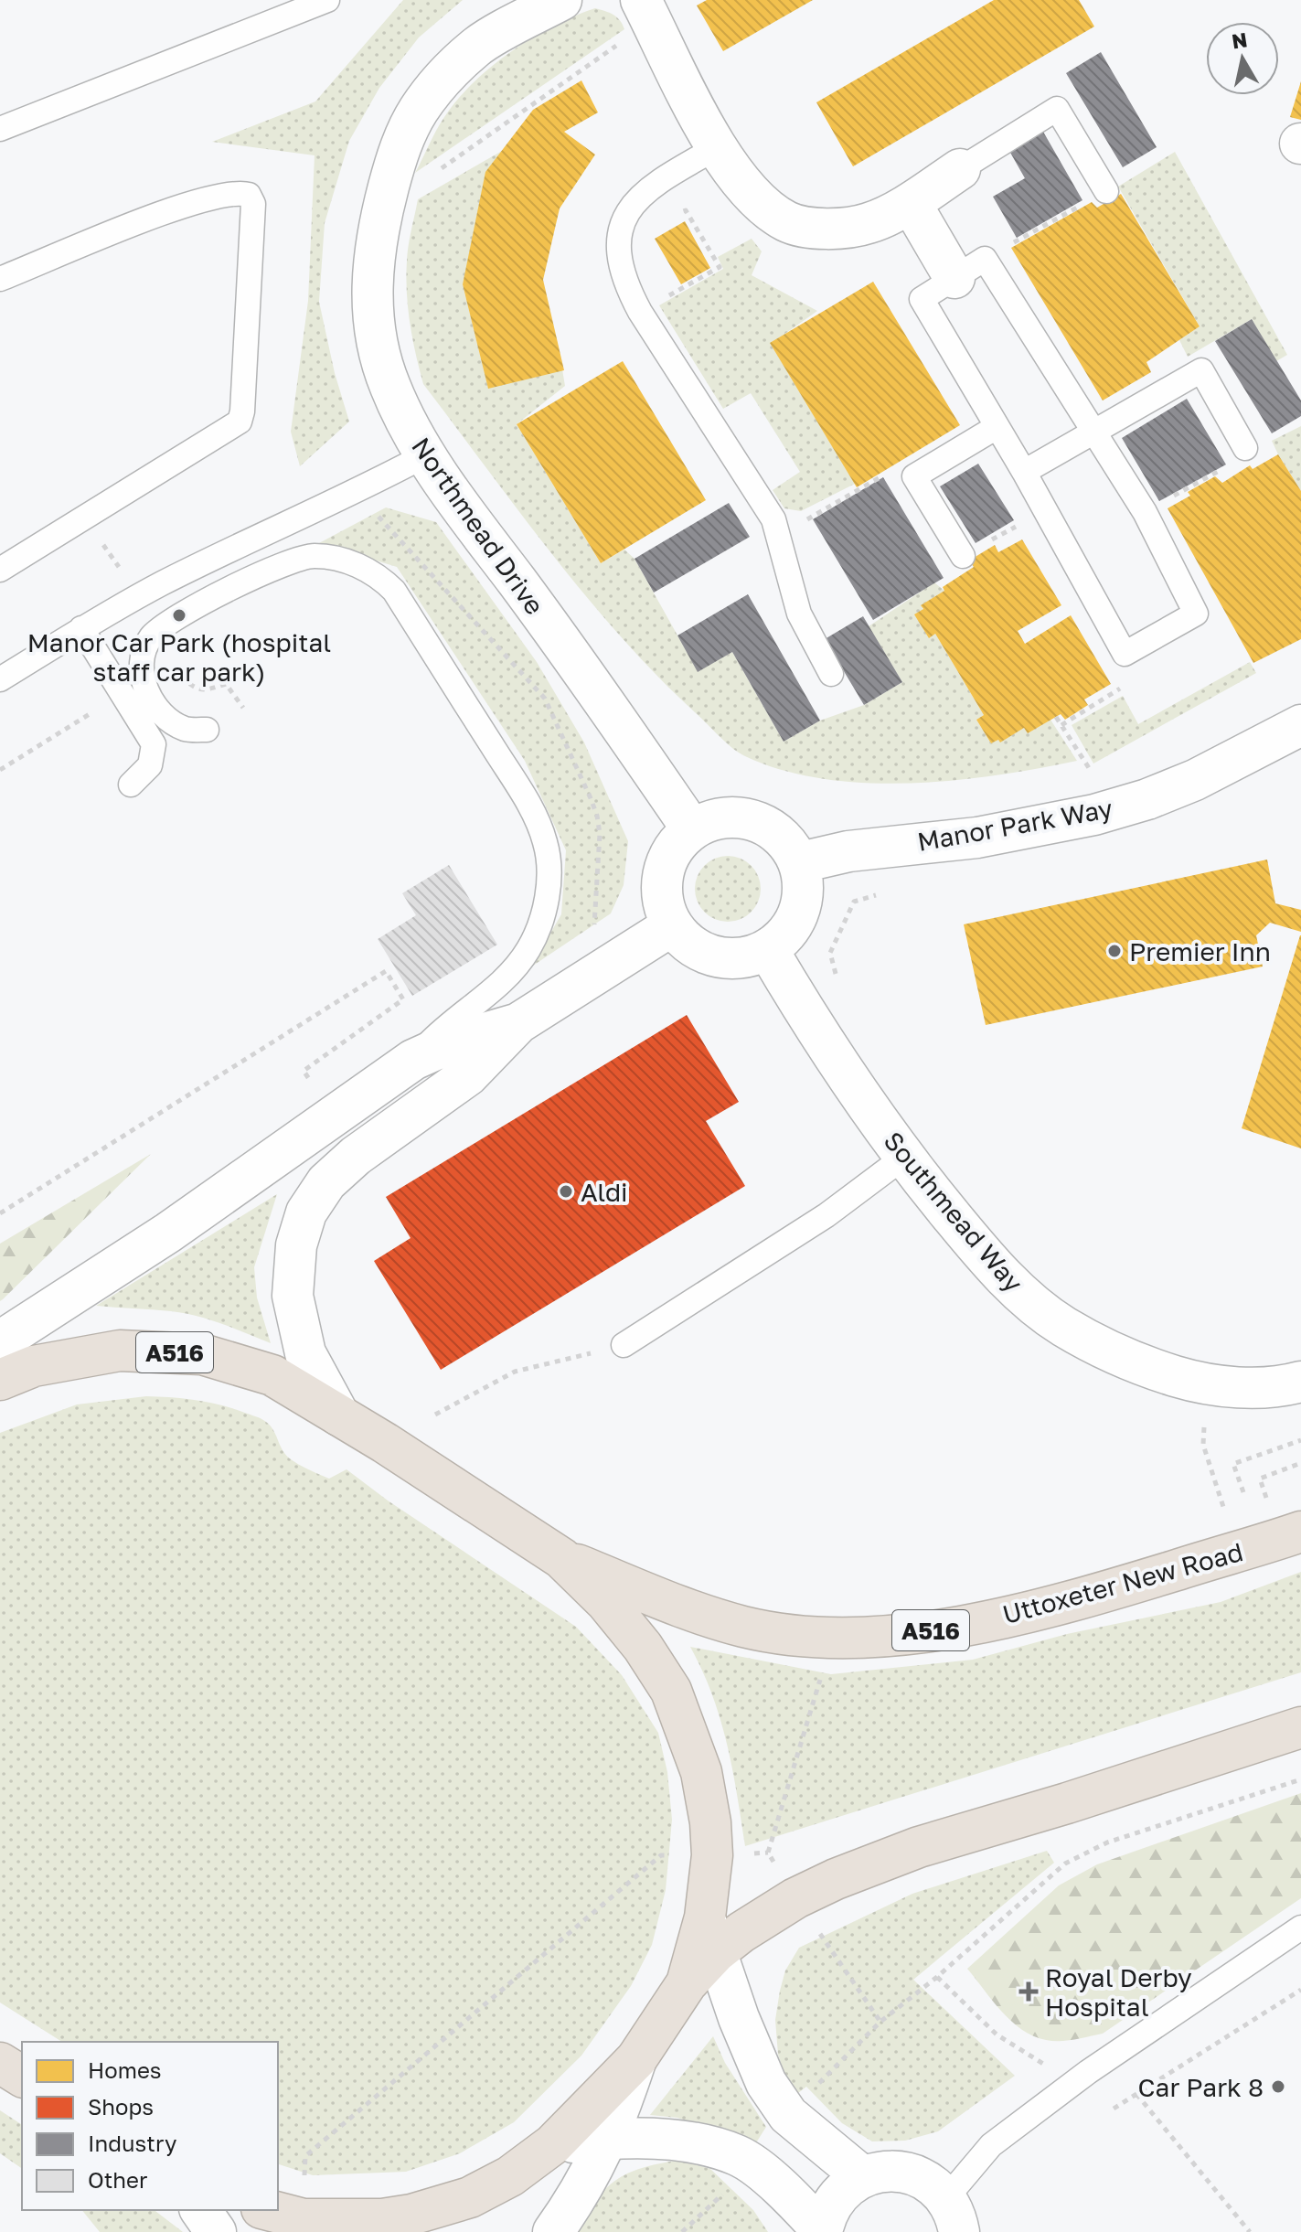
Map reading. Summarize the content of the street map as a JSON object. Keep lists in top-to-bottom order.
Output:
{
  "streets": {
    "highway": ["A516", "Uttoxeter New Road"],
    "street": ["Northmead Drive", "Manor Park Way", "Southmead Way"]
  },
  "crossings": [
    ["Northmead Drive", "Manor Park Way"],
    ["Northmead Drive", "Southmead Way"],
    ["Manor Park Way", "Southmead Way"],
    ["A516", "Uttoxeter New Road"]
  ],
  "places": {
    "other": [
      "Manor Car Park (hospital staff car park)",
      "Premier Inn",
      "Aldi",
      "Car Park 8"
    ],
    "health": ["Royal Derby Hospital"]
  },
  "legend": [
    "Homes",
    "Shops",
    "Industry",
    "Other"
  ],
  "north": "top"
}
